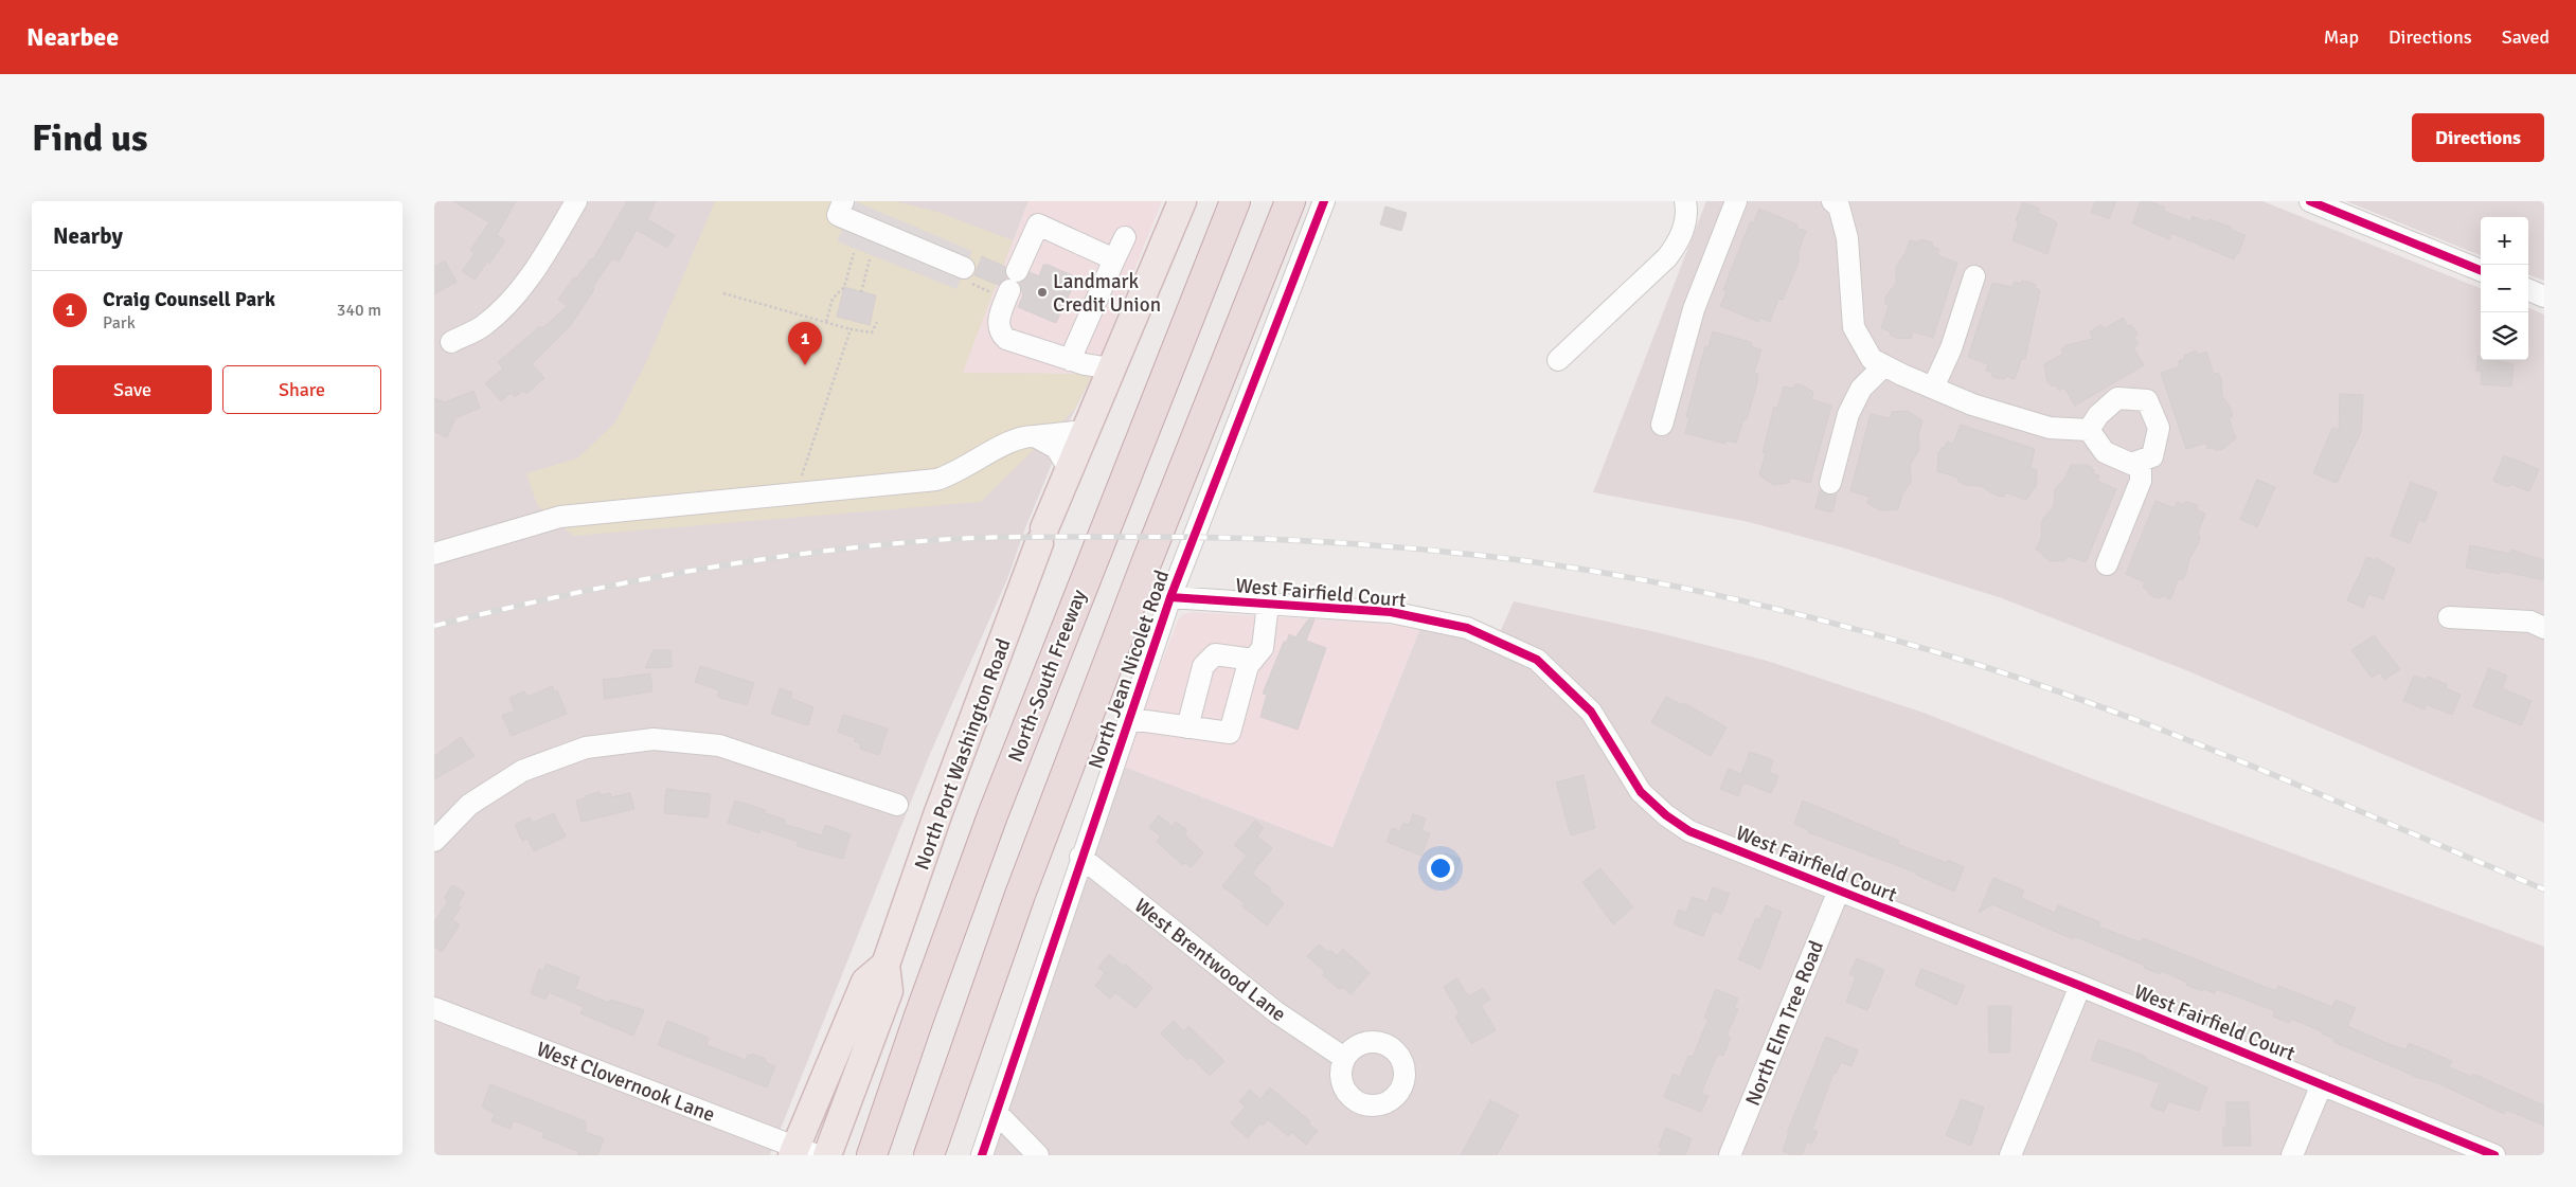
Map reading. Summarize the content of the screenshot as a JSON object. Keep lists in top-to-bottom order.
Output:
{
  "streets": {
    "highway": ["North-South Freeway"],
    "main road": ["North Port Washington Road"],
    "street": [
      "West Fairfield Court",
      "North Jean Nicolet Road",
      "West Brentwood Lane",
      "North Elm Tree Road",
      "West Clovernook Lane"
    ]
  },
  "crossings": [
    ["West Fairfield Court", "North Jean Nicolet Road"],
    ["West Fairfield Court", "North Elm Tree Road"],
    ["North Jean Nicolet Road", "West Brentwood Lane"]
  ],
  "places": ["Landmark Credit Union"],
  "page": {
    "header": "Nearbee",
    "nav": ["Map", "Directions", "Saved"],
    "buttons": [
      "Directions",
      ["Save", "Share"]
    ],
    "title": "Find us",
    "heading": "Nearby",
    "map_buttons": ["+", "−"],
    "list": [
      {
        "mark": "1",
        "name": "Craig Counsell Park",
        "note": "Park",
        "value": "340 m"
      }
    ],
    "pins": "1"
  }
}
